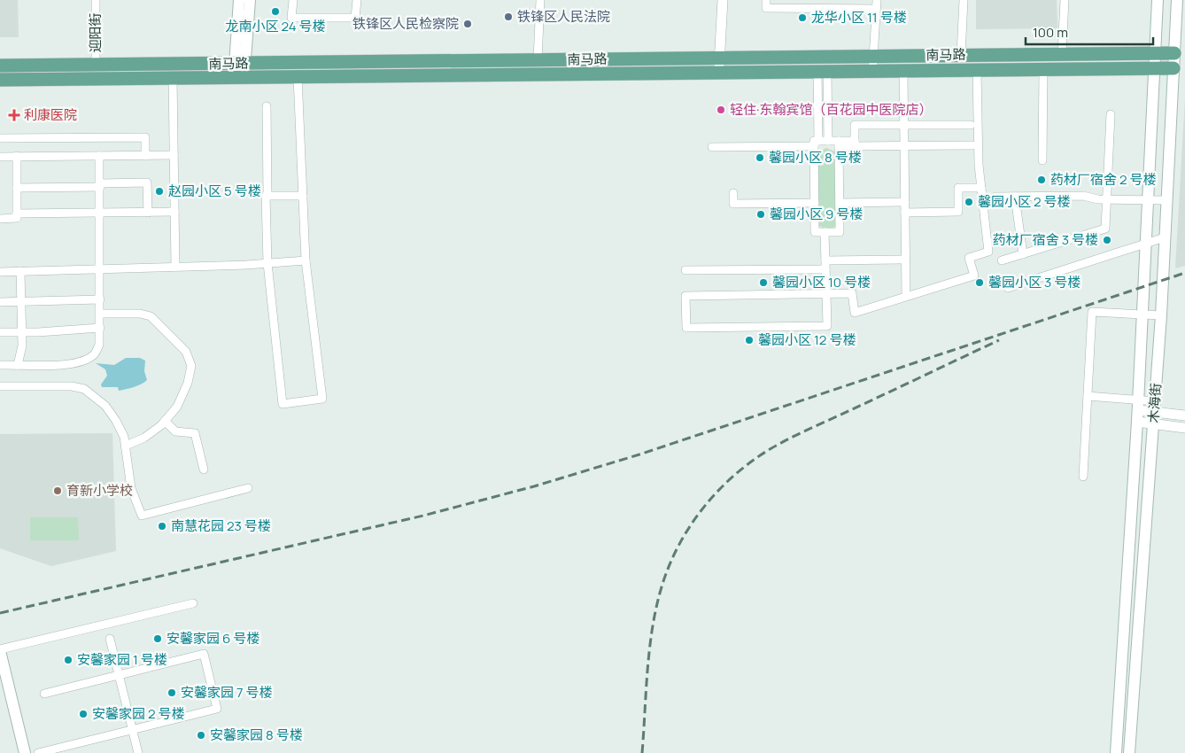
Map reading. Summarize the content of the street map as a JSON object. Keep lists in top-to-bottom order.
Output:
{
  "streets": {
    "main road": ["南马路", "木海街"],
    "street": ["迎阳街"]
  },
  "crossings": [
    ["迎阳街", "南马路"],
    ["南马路", "木海街"]
  ],
  "places": {
    "other": [
      "龙南小区 24 号楼",
      "铁锋区人民法院",
      "龙华小区 11 号楼",
      "铁锋区人民检察院",
      "轻住·东翰宾馆（百花园中医院店）",
      "馨园小区 8 号楼",
      "药材厂宿舍 2 号楼",
      "赵园小区 5 号楼",
      "馨园小区 2 号楼",
      "馨园小区 9 号楼",
      "药材厂宿舍 3 号楼",
      "馨园小区 10 号楼",
      "馨园小区 3 号楼",
      "馨园小区 12 号楼",
      "育新小学校",
      "南慧花园 23 号楼",
      "安馨家园 6 号楼",
      "安馨家园 1 号楼",
      "安馨家园 7 号楼",
      "安馨家园 2 号楼",
      "安馨家园 8 号楼"
    ],
    "health": ["利康医院"]
  },
  "scale_bar": "100 m"
}
